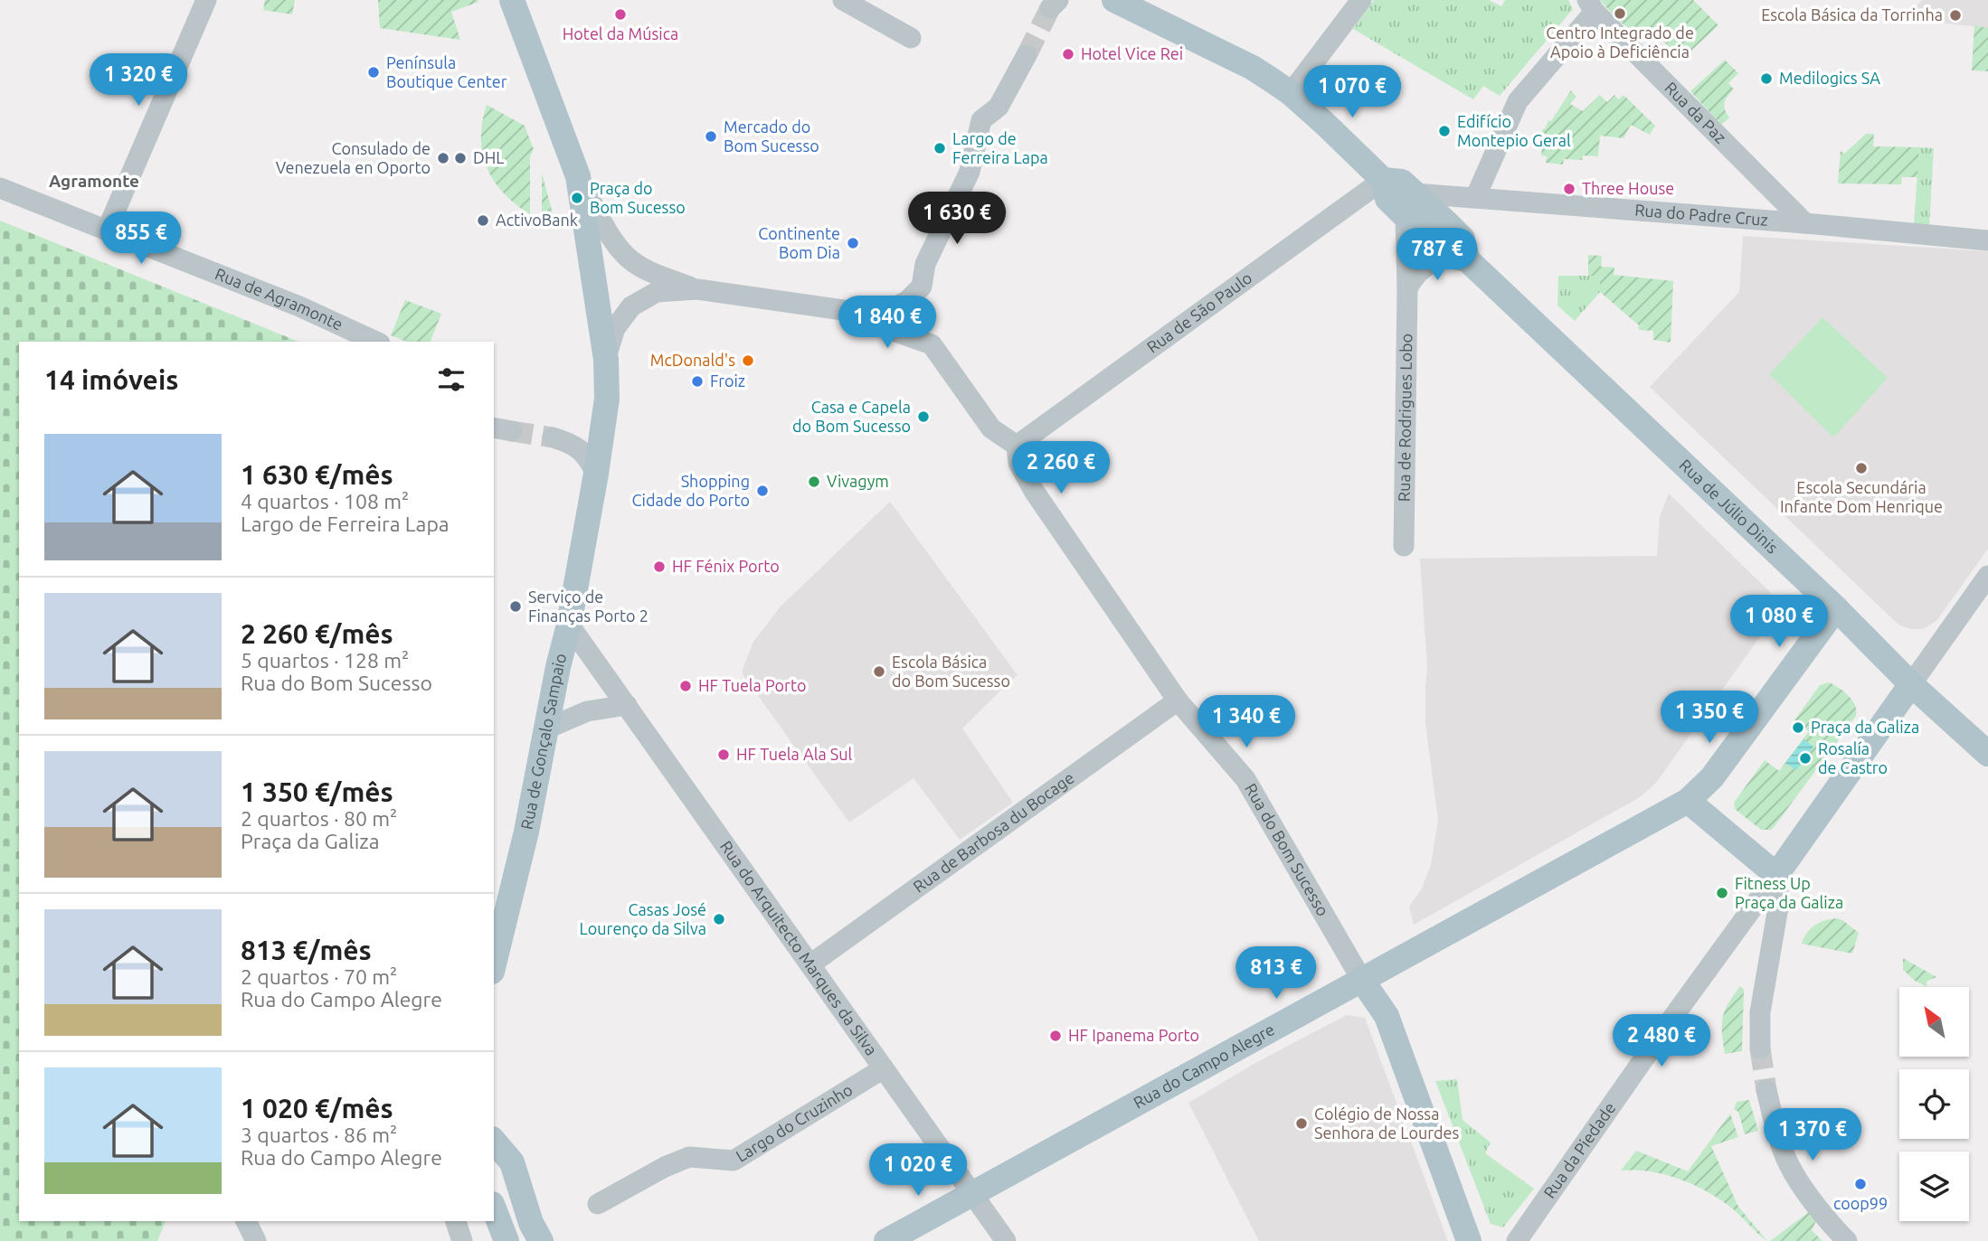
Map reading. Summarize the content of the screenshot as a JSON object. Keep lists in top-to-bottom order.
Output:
{
  "streets": {
    "main road": [
      "Rua de Júlio Dinis",
      "Rua de Gonçalo Sampaio",
      "Rua do Bom Sucesso",
      "Rua do Campo Alegre"
    ],
    "street": [
      "Rua da Paz",
      "Rua do Padre Cruz",
      "Rua de Agramonte",
      "Rua de São Paulo",
      "Rua de Rodrigues Lobo",
      "Rua de Barbosa du Bocage",
      "Rua do Arquitecto Marques da Silva",
      "Largo do Cruzinho",
      "Rua da Piedade"
    ]
  },
  "crossings": [
    ["Rua da Paz", "Rua do Padre Cruz"],
    ["Rua do Padre Cruz", "Rua de Rodrigues Lobo"],
    ["Rua do Padre Cruz", "Rua de Júlio Dinis"],
    ["Rua de São Paulo", "Rua de Júlio Dinis"],
    ["Rua de São Paulo", "Rua do Bom Sucesso"],
    ["Rua de Rodrigues Lobo", "Rua de Júlio Dinis"],
    ["Rua de Gonçalo Sampaio", "Rua do Arquitecto Marques da Silva"],
    ["Rua de Barbosa du Bocage", "Rua do Bom Sucesso"],
    ["Rua de Barbosa du Bocage", "Rua do Arquitecto Marques da Silva"],
    ["Rua do Bom Sucesso", "Rua do Campo Alegre"],
    ["Rua do Arquitecto Marques da Silva", "Rua do Campo Alegre"],
    ["Rua do Arquitecto Marques da Silva", "Largo do Cruzinho"]
  ],
  "districts": ["Agramonte"],
  "places": [
    "Centro Integrado de Apoio à Deficiência",
    "Hotel da Música",
    "Escola Básica da Torrinha",
    "Hotel Vice Rei",
    "Península Boutique Center",
    "Medilogics SA",
    "Edifício Montepio Geral",
    "Mercado do Bom Sucesso",
    "Largo de Ferreira Lapa",
    "Consulado de Venezuela en Oporto",
    "DHL",
    "Three House",
    "Praça do Bom Sucesso",
    "ActivoBank",
    "Continente Bom Dia",
    "McDonald's",
    "Froiz",
    "Casa e Capela do Bom Sucesso",
    "Escola Secundária Infante Dom Henrique",
    "Vivagym",
    "Shopping Cidade do Porto",
    "HF Fénix Porto",
    "Serviço de Finanças Porto 2",
    "Escola Básica do Bom Sucesso",
    "HF Tuela Porto",
    "Praça da Galiza",
    "HF Tuela Ala Sul",
    "Rosalía de Castro",
    "Fitness Up Praça da Galiza",
    "Casas José Lourenço da Silva",
    "HF Ipanema Porto",
    "Colégio de Nossa Senhora de Lourdes",
    "coop99"
  ],
  "north": "top left",
  "page": {
    "price": [
      "1 320 €",
      "1 070 €",
      "1 630 €",
      "855 €",
      "787 €",
      "1 840 €",
      "2 260 €",
      "1 080 €",
      "1 350 €",
      "1 340 €",
      "813 €",
      "2 480 €",
      "1 370 €",
      "1 020 €"
    ],
    "heading": "14 imóveis",
    "list": [
      {
        "name": "1 630 €/mês",
        "note": "4 quartos · 108 m² · Largo de Ferreira Lapa"
      },
      {
        "name": "2 260 €/mês",
        "note": "5 quartos · 128 m² · Rua do Bom Sucesso"
      },
      {
        "name": "1 350 €/mês",
        "note": "2 quartos · 80 m² · Praça da Galiza"
      },
      {
        "name": "813 €/mês",
        "note": "2 quartos · 70 m² · Rua do Campo Alegre"
      },
      {
        "name": "1 020 €/mês",
        "note": "3 quartos · 86 m² · Rua do Campo Alegre"
      }
    ]
  }
}
